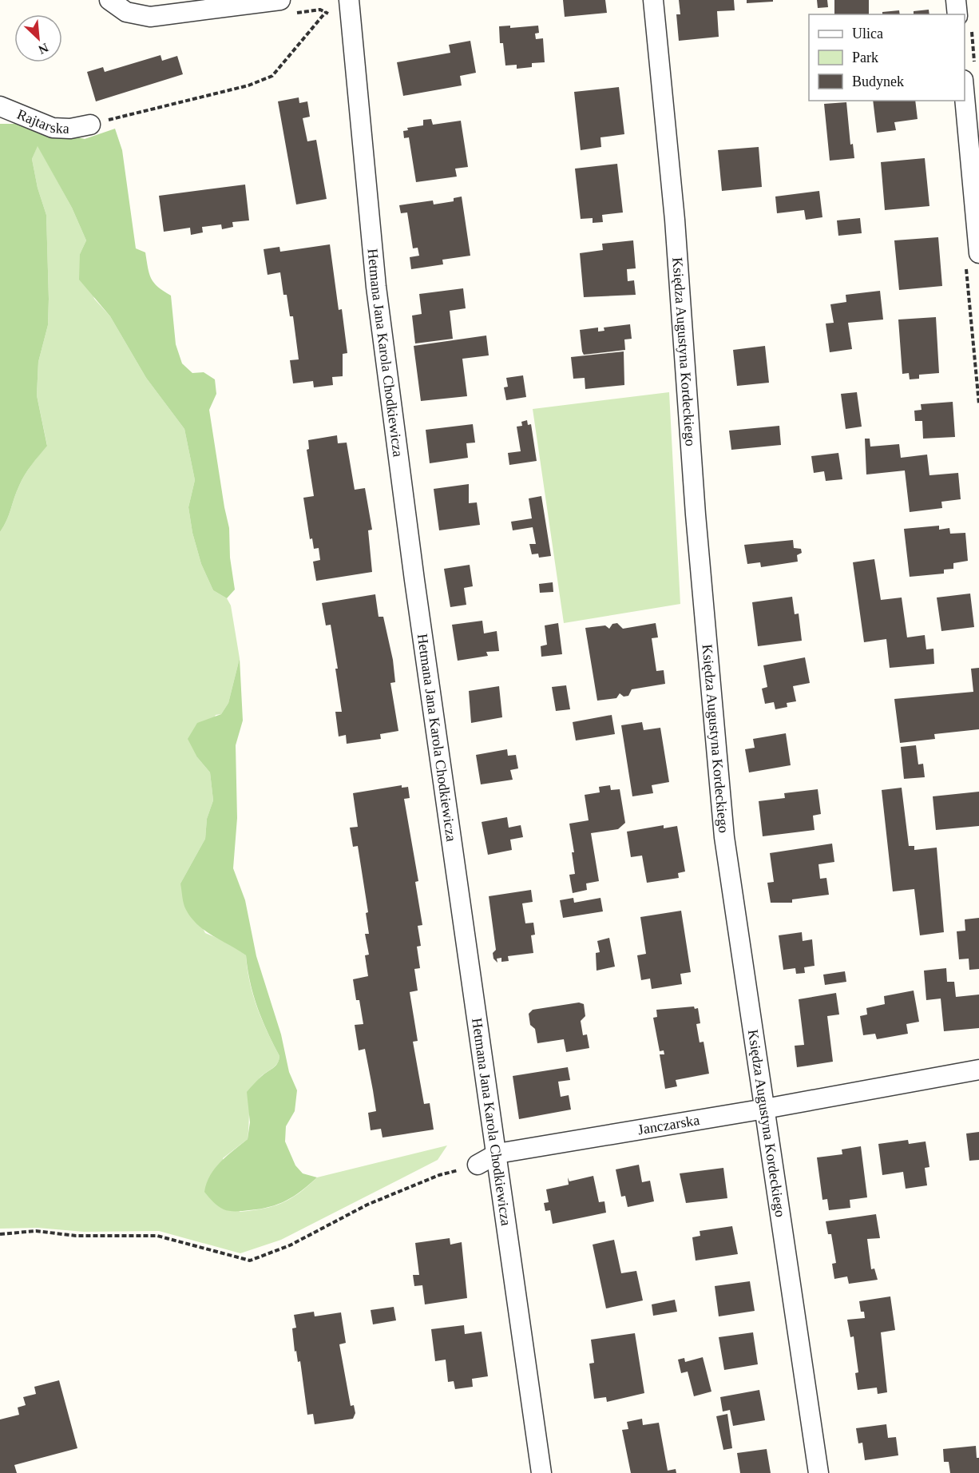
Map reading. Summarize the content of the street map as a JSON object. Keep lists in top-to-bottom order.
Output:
{
  "streets": {
    "street": [
      "Rajtarska",
      "Księdza Augustyna Kordeckiego",
      "Hetmana Jana Karola Chodkiewicza",
      "Janczarska"
    ]
  },
  "crossings": [
    ["Księdza Augustyna Kordeckiego", "Janczarska"],
    ["Hetmana Jana Karola Chodkiewicza", "Janczarska"]
  ],
  "legend": ["Ulica", "Park", "Budynek"],
  "north": "bottom right"
}
